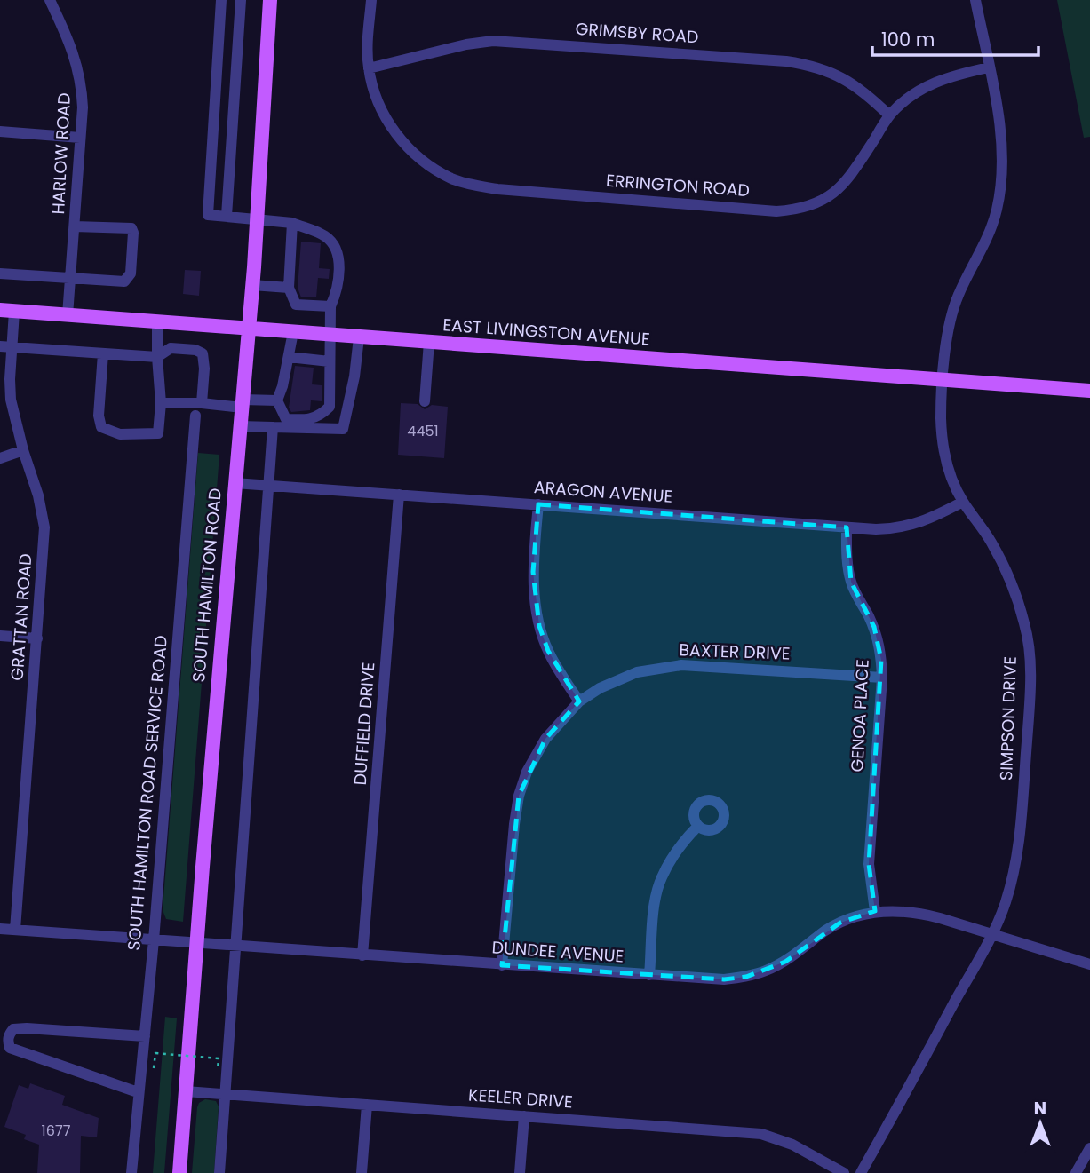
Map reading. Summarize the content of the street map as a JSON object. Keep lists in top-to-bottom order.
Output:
{
  "streets": {
    "main road": ["EAST LIVINGSTON AVENUE", "SOUTH HAMILTON ROAD"],
    "street": [
      "GRIMSBY ROAD",
      "HARLOW ROAD",
      "ERRINGTON ROAD",
      "ARAGON AVENUE",
      "GRATTAN ROAD",
      "BAXTER DRIVE",
      "GENOA PLACE",
      "SIMPSON DRIVE",
      "DUFFIELD DRIVE",
      "SOUTH HAMILTON ROAD SERVICE ROAD",
      "DUNDEE AVENUE",
      "KEELER DRIVE"
    ]
  },
  "crossings": [
    ["GRIMSBY ROAD", "ERRINGTON ROAD"],
    ["HARLOW ROAD", "EAST LIVINGSTON AVENUE"],
    ["ERRINGTON ROAD", "SIMPSON DRIVE"],
    ["EAST LIVINGSTON AVENUE", "SOUTH HAMILTON ROAD"],
    ["EAST LIVINGSTON AVENUE", "GRATTAN ROAD"],
    ["EAST LIVINGSTON AVENUE", "SIMPSON DRIVE"],
    ["ARAGON AVENUE", "SOUTH HAMILTON ROAD"],
    ["ARAGON AVENUE", "GENOA PLACE"],
    ["ARAGON AVENUE", "SIMPSON DRIVE"],
    ["ARAGON AVENUE", "DUFFIELD DRIVE"],
    ["SOUTH HAMILTON ROAD", "DUNDEE AVENUE"],
    ["SOUTH HAMILTON ROAD", "KEELER DRIVE"],
    ["GRATTAN ROAD", "DUNDEE AVENUE"],
    ["BAXTER DRIVE", "GENOA PLACE"],
    ["BAXTER DRIVE", "DUNDEE AVENUE"],
    ["GENOA PLACE", "DUNDEE AVENUE"],
    ["SIMPSON DRIVE", "DUNDEE AVENUE"],
    ["DUFFIELD DRIVE", "DUNDEE AVENUE"],
    ["SOUTH HAMILTON ROAD SERVICE ROAD", "DUNDEE AVENUE"]
  ],
  "house_numbers": ["4451", "1677"],
  "scale_bar": "100 m",
  "north": "top"
}
